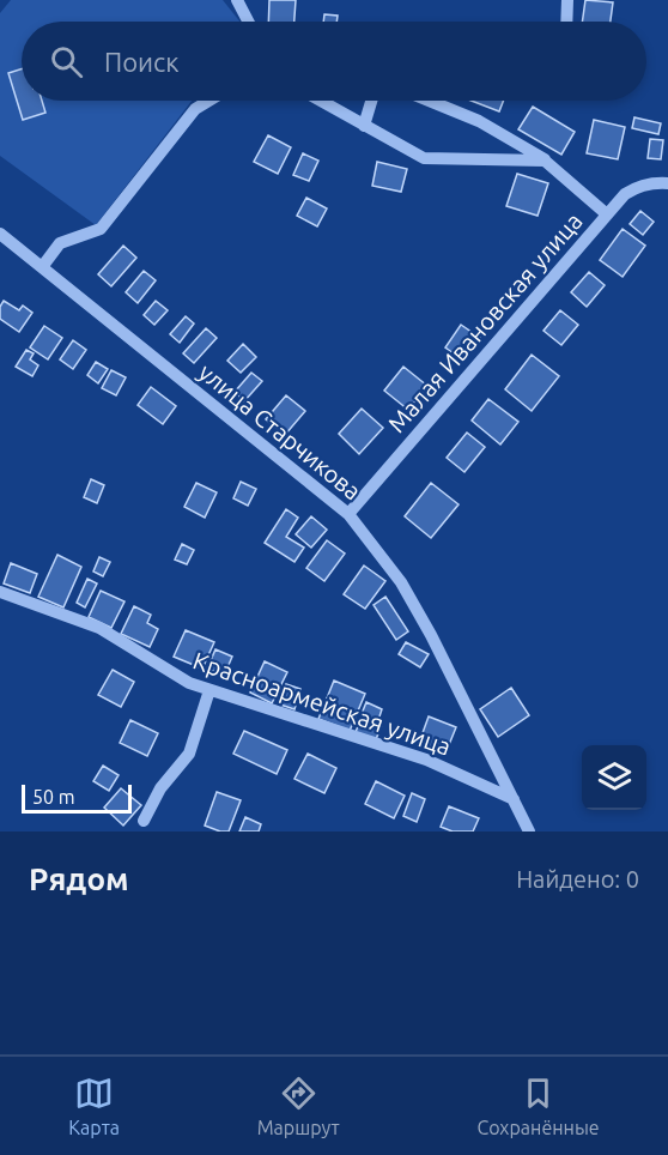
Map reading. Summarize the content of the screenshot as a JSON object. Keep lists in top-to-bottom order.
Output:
{
  "streets": {
    "street": ["Малая Ивановская улица", "улица Старчикова", "Красноармейская улица"]
  },
  "crossings": [
    ["Малая Ивановская улица", "улица Старчикова"],
    ["улица Старчикова", "Красноармейская улица"]
  ],
  "scale_bar": "50 m",
  "page": {
    "search": "Поиск",
    "scale": "50 m",
    "heading": ["Рядом", "Найдено: 0"],
    "nav": ["Карта", "Маршрут", "Сохранённые"]
  }
}
